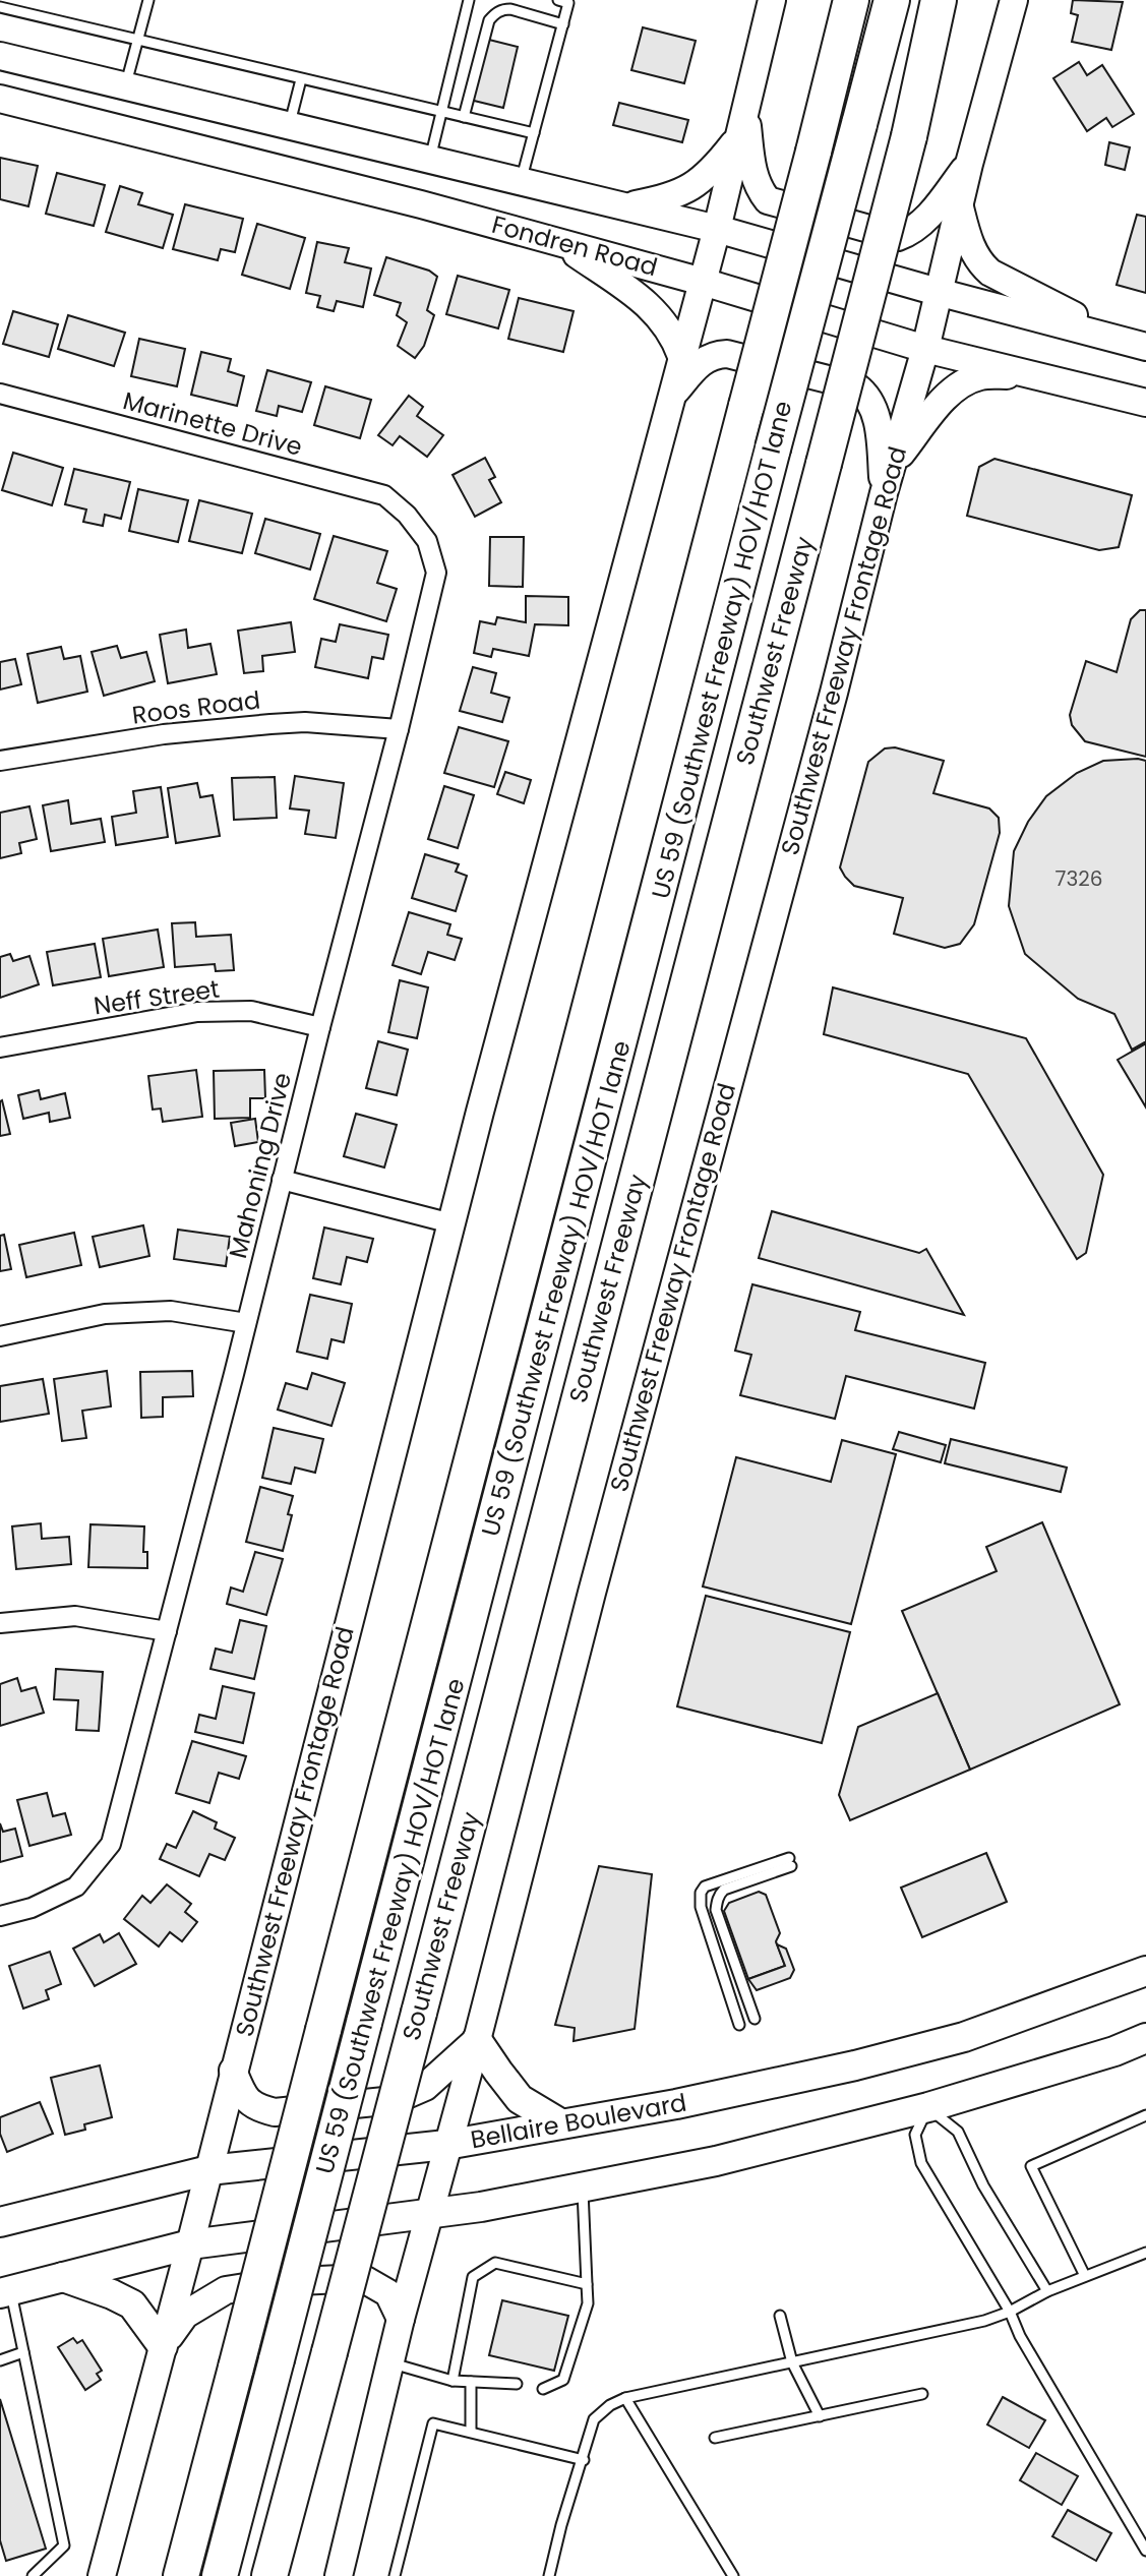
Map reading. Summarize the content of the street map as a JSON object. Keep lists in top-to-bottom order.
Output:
{
  "streets": {
    "highway": ["US 59 (Southwest Freeway) HOV/HOT lane", "Southwest Freeway"],
    "main road": ["Fondren Road", "Southwest Freeway Frontage Road", "Bellaire Boulevard"],
    "street": [
      "Marinette Drive",
      "Roos Road",
      "Neff Street",
      "Mahoning Drive"
    ]
  },
  "crossings": [
    ["Fondren Road", "Southwest Freeway Frontage Road"],
    ["Marinette Drive", "Mahoning Drive"],
    ["Southwest Freeway Frontage Road", "Bellaire Boulevard"],
    ["Roos Road", "Mahoning Drive"],
    ["Neff Street", "Mahoning Drive"]
  ],
  "house_numbers": ["7326"]
}
